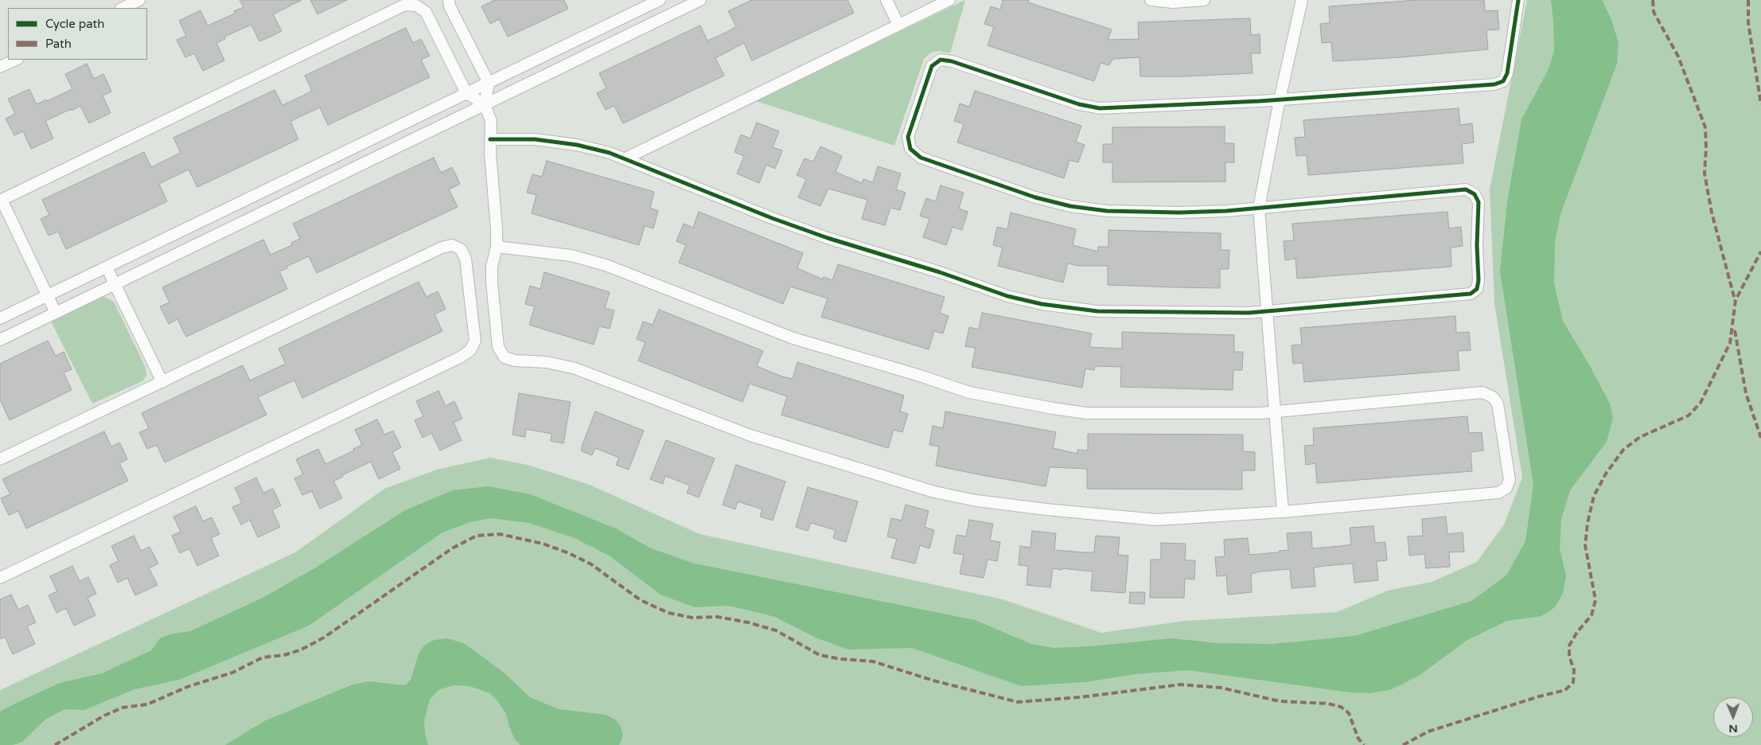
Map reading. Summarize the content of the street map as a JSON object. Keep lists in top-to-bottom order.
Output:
{
  "legend": ["Cycle path", "Path"],
  "north": "bottom"
}
